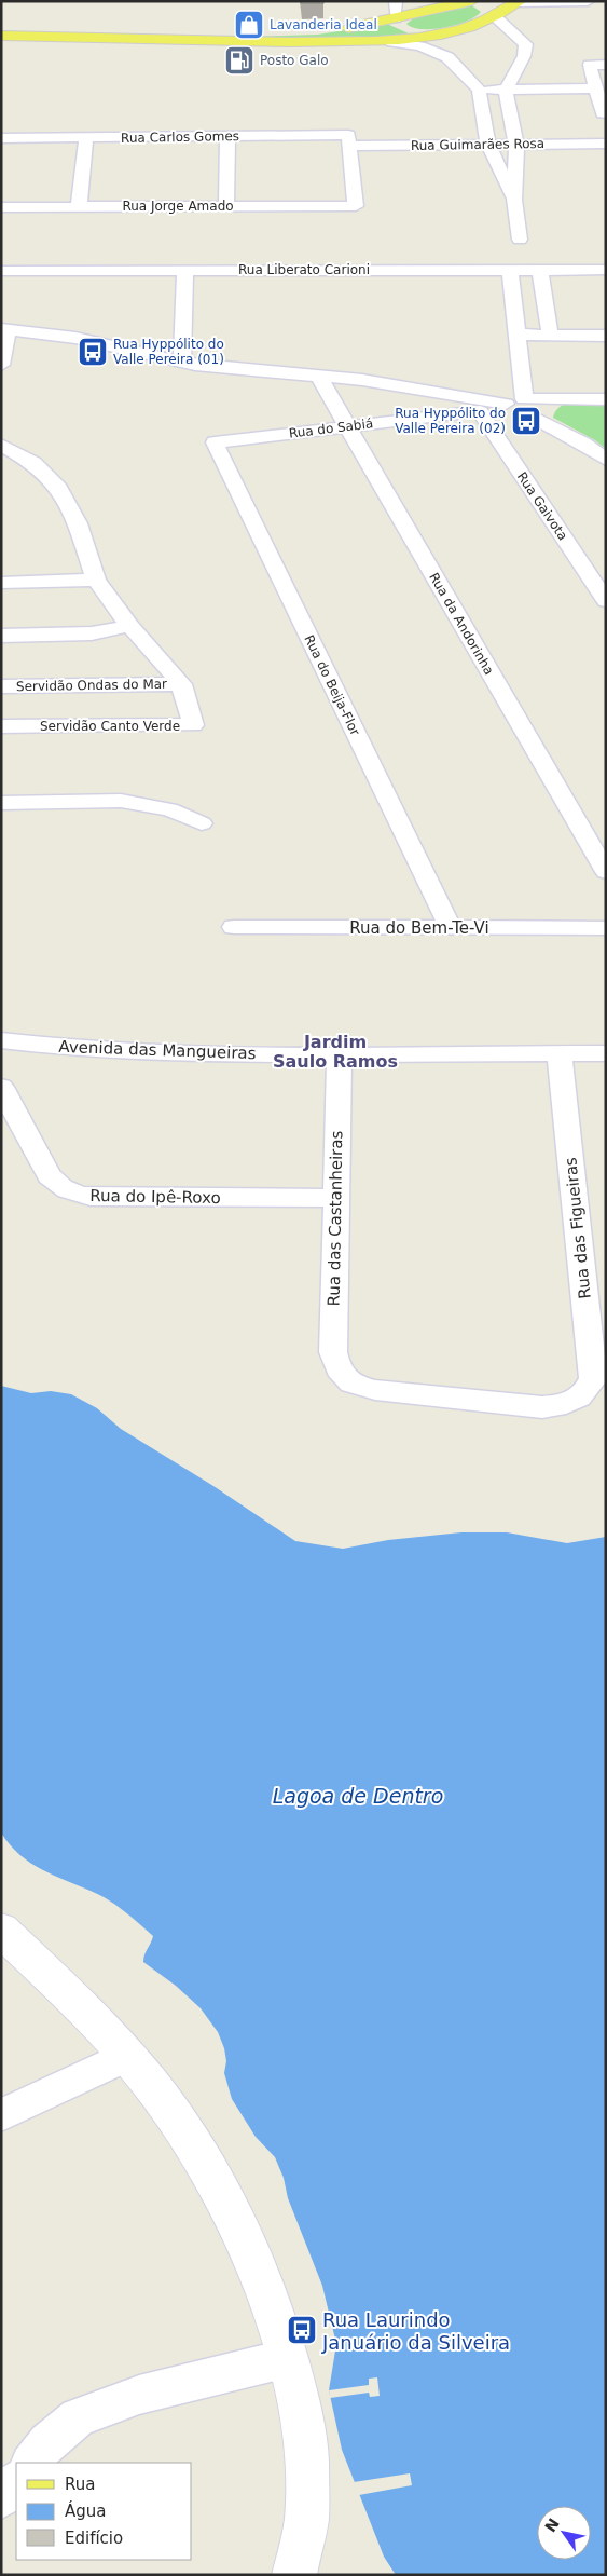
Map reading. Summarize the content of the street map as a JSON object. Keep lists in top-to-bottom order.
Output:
{
  "streets": {
    "street": [
      "Rua Carlos Gomes",
      "Rua Guimarães Rosa",
      "Rua Jorge Amado",
      "Rua Liberato Carioni",
      "Rua do Sabiá",
      "Rua Gaivota",
      "Rua da Andorinha",
      "Servidão Ondas do Mar",
      "Rua do Beija-Flor",
      "Servidão Canto Verde",
      "Rua do Bem-Te-Vi",
      "Avenida das Mangueiras",
      "Rua do Ipê-Roxo",
      "Rua das Castanheiras",
      "Rua das Figueiras"
    ]
  },
  "crossings": [
    ["Rua Carlos Gomes", "Rua Guimarães Rosa"],
    ["Rua Carlos Gomes", "Rua Jorge Amado"],
    ["Rua Guimarães Rosa", "Rua Jorge Amado"],
    ["Rua do Sabiá", "Rua Gaivota"],
    ["Rua do Sabiá", "Rua da Andorinha"],
    ["Rua do Sabiá", "Rua do Beija-Flor"],
    ["Servidão Ondas do Mar", "Servidão Canto Verde"],
    ["Rua do Beija-Flor", "Rua do Bem-Te-Vi"],
    ["Avenida das Mangueiras", "Rua das Castanheiras"],
    ["Avenida das Mangueiras", "Rua das Figueiras"],
    ["Rua do Ipê-Roxo", "Rua das Castanheiras"],
    ["Rua das Castanheiras", "Rua das Figueiras"]
  ],
  "districts": ["Jardim Saulo Ramos"],
  "water": ["Lagoa de Dentro"],
  "places": {
    "shop": ["Lavanderia Ideal"],
    "fuel station": ["Posto Galo"],
    "bus stop": ["Rua Hyppólito do Valle Pereira (01)", "Rua Hyppólito do Valle Pereira (02)", "Rua Laurindo Januário da Silveira"]
  },
  "legend": ["Rua", "Água", "Edifício"],
  "north": "top left"
}
